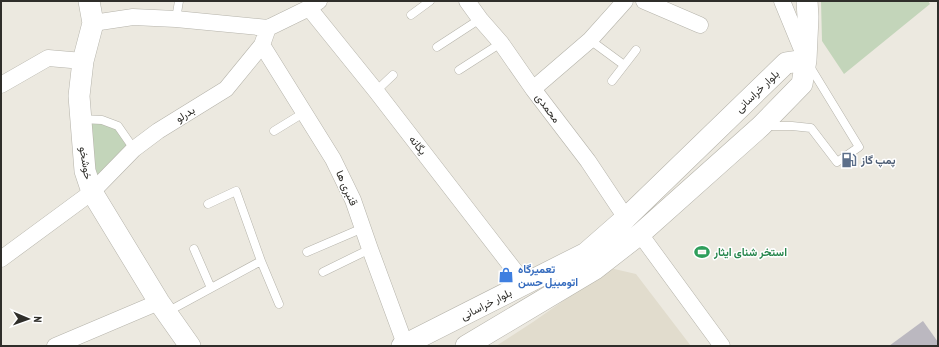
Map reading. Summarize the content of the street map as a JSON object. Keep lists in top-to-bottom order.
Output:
{
  "streets": {
    "street": [
      "بلوار خراسانی",
      "محمدی",
      "بدرلو",
      "یگانه",
      "خوشخو",
      "قنبری ها"
    ]
  },
  "crossings": [
    ["بلوار خراسانی", "محمدی"],
    ["بلوار خراسانی", "یگانه"],
    ["بلوار خراسانی", "قنبری ها"],
    ["بدرلو", "خوشخو"],
    ["بدرلو", "قنبری ها"]
  ],
  "places": {
    "fuel station": ["پمپ گاز"],
    "sports": ["استخر شنای ایثار"],
    "shop": ["تعمیرگاه اتومبیل حسن"]
  },
  "north": "right"
}
